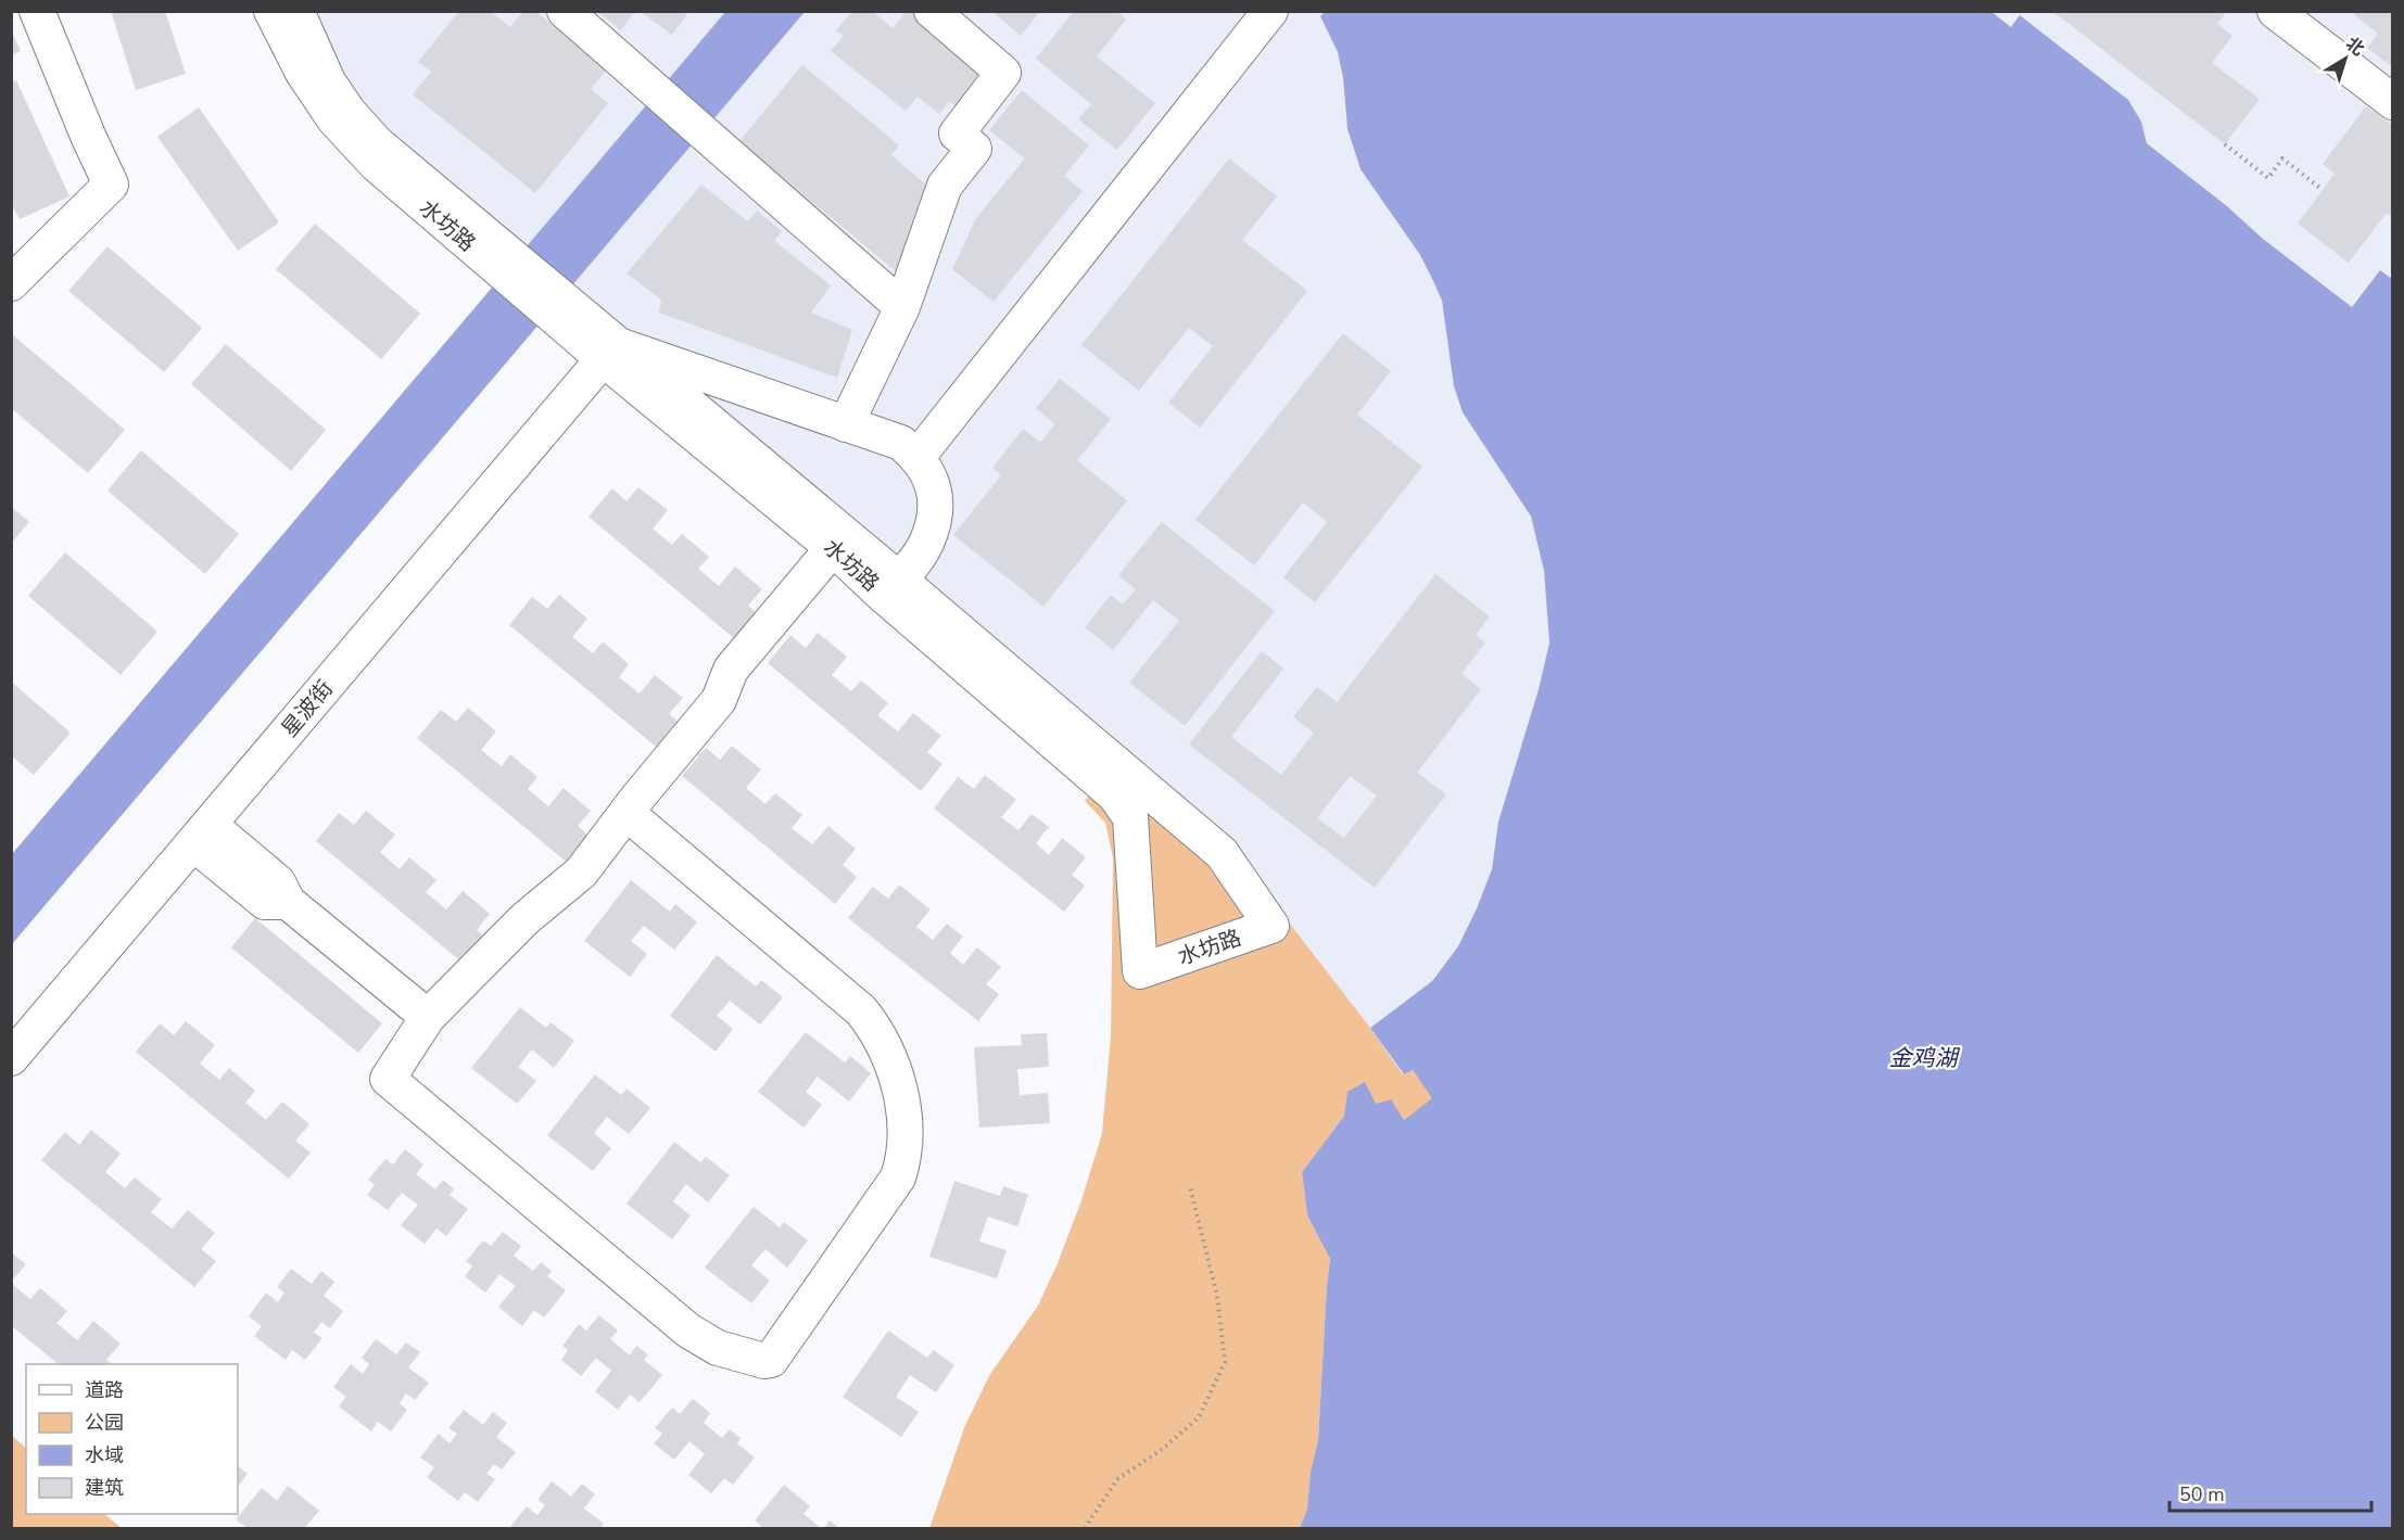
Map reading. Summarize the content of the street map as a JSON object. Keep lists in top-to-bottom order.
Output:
{
  "streets": {
    "street": ["水坊路", "星波街"]
  },
  "crossings": [
    ["水坊路", "星波街"]
  ],
  "water": ["金鸡湖"],
  "legend": [
    "道路",
    "公园",
    "水域",
    "建筑"
  ],
  "scale_bar": "50 m",
  "north": "top right"
}
